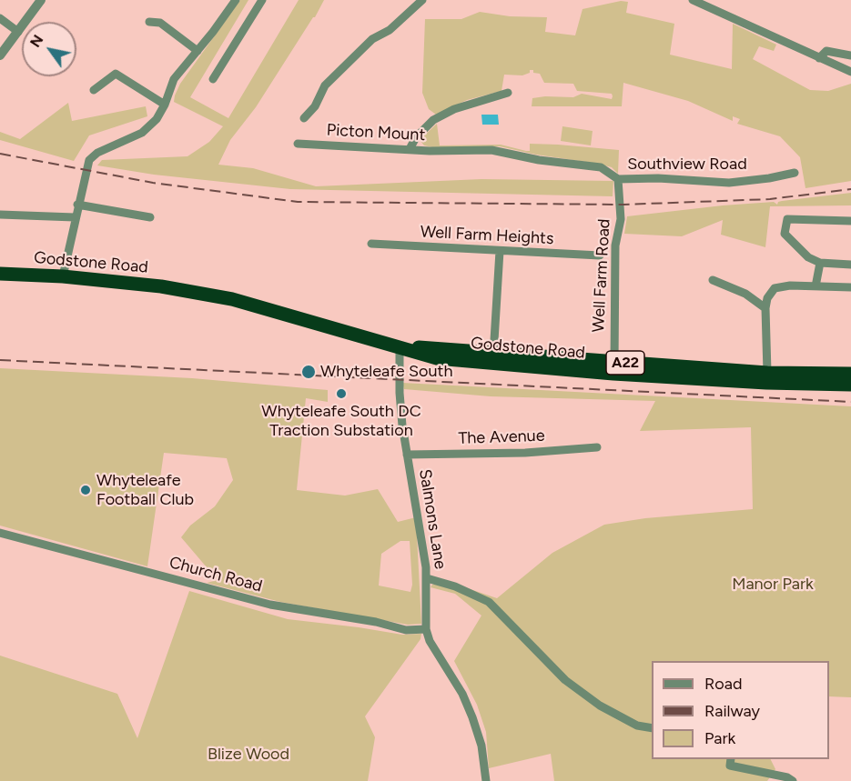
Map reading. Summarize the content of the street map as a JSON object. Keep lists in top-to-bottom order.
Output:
{
  "streets": {
    "highway": ["Godstone Road", "A22"],
    "street": [
      "Picton Mount",
      "Southview Road",
      "Well Farm Heights",
      "Well Farm Road",
      "The Avenue",
      "Salmons Lane",
      "Church Road"
    ]
  },
  "crossings": [
    ["Picton Mount", "Southview Road"],
    ["Southview Road", "Well Farm Road"],
    ["Godstone Road", "Well Farm Road"],
    ["Godstone Road", "Salmons Lane"],
    ["The Avenue", "Salmons Lane"],
    ["Salmons Lane", "Church Road"]
  ],
  "parks": ["Manor Park", "Blize Wood"],
  "places": ["Whyteleafe South", "Whyteleafe South DC Traction Substation", "Whyteleafe Football Club"],
  "legend": ["Road", "Railway", "Park"],
  "north": "top left"
}
